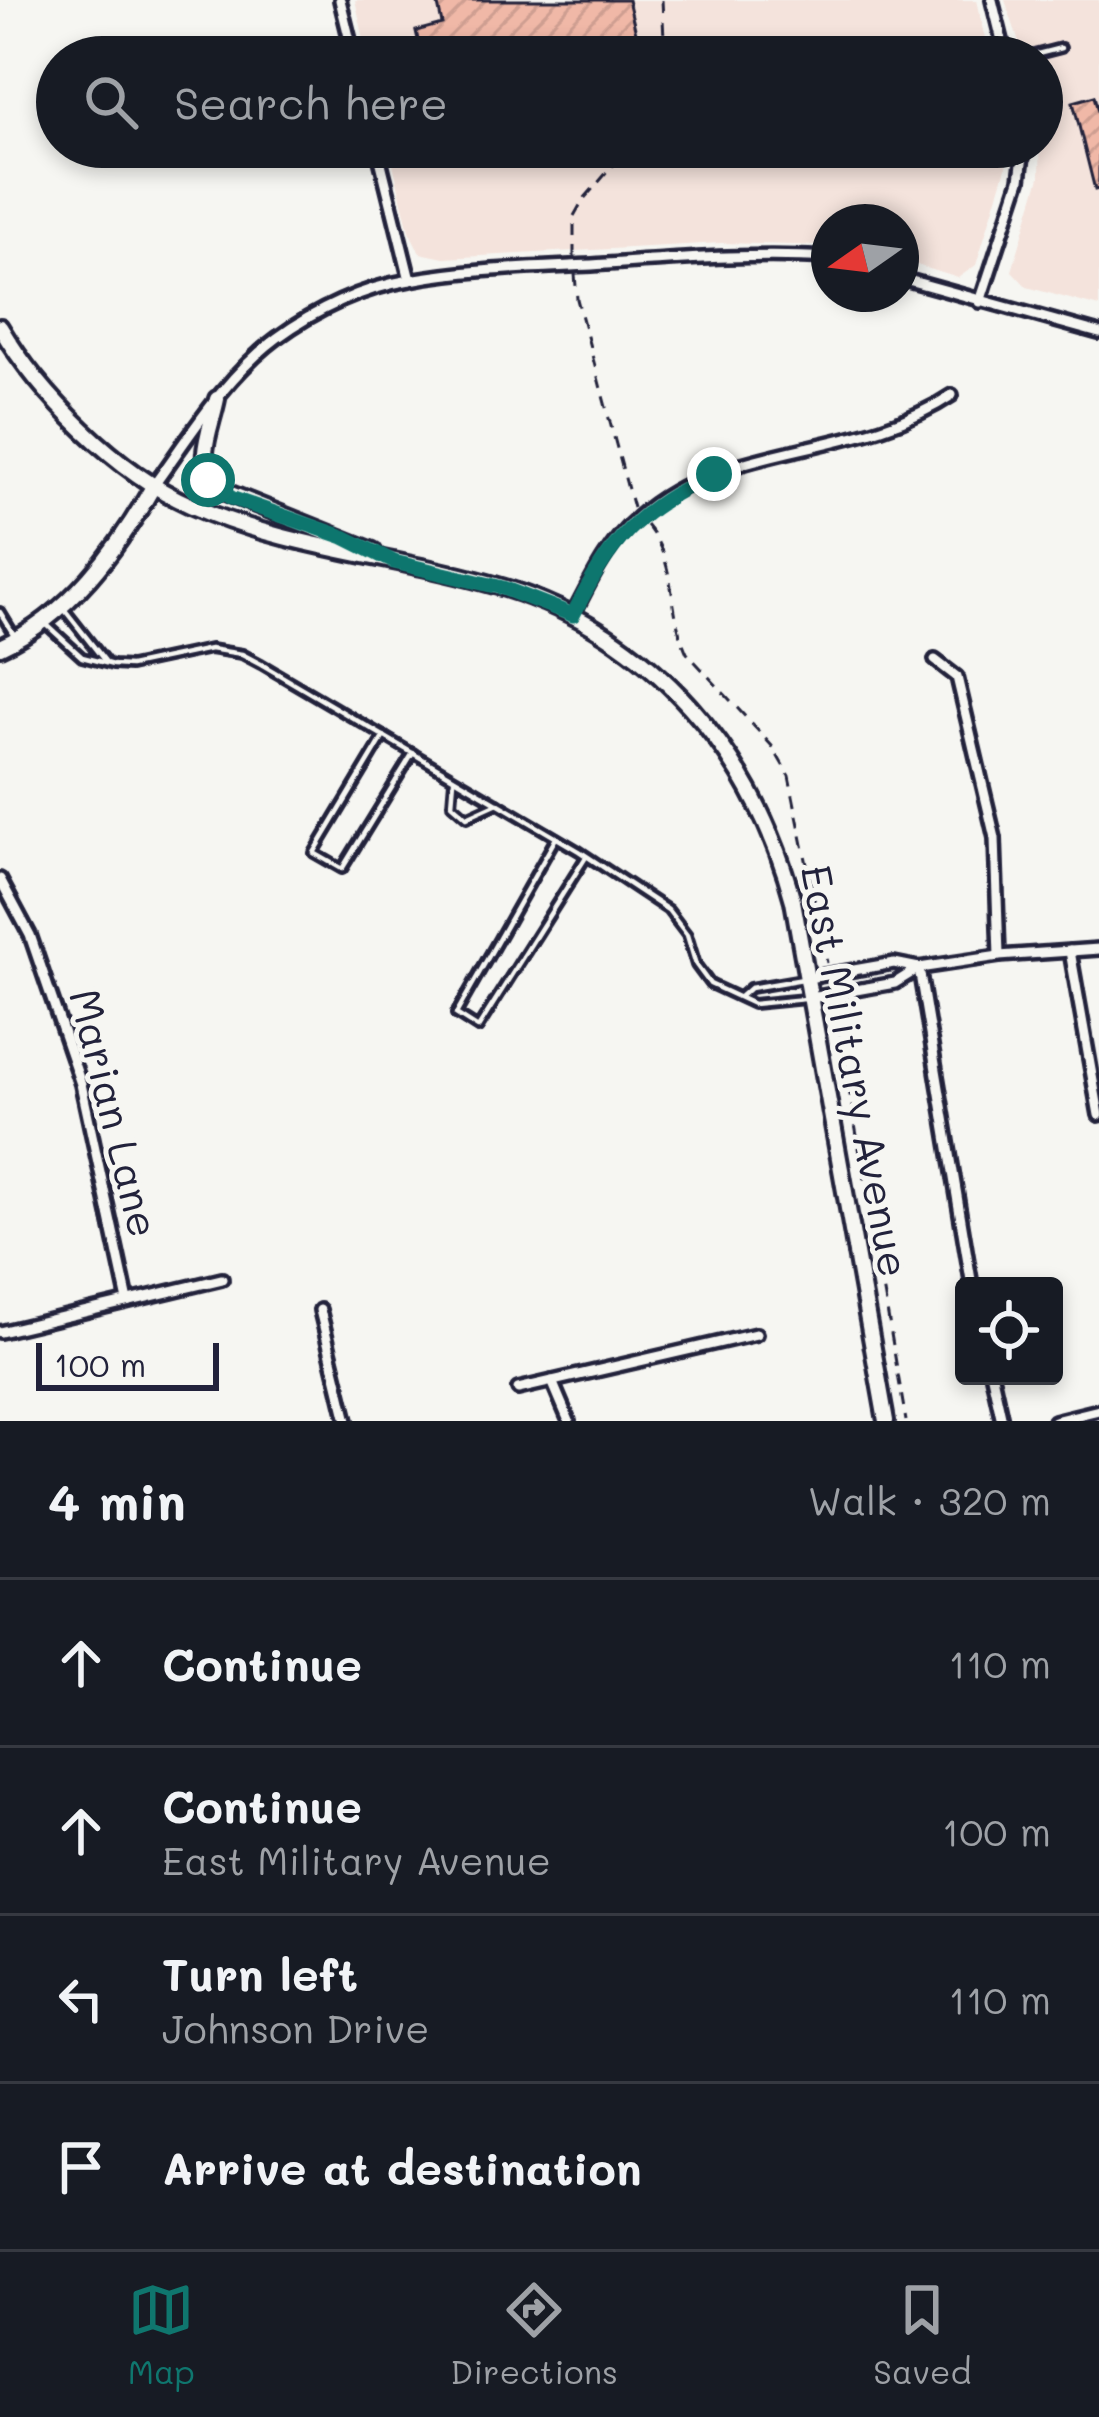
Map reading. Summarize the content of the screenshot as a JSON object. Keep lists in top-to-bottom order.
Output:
{
  "streets": {
    "main road": ["East Military Avenue"],
    "street": ["Marian Lane"]
  },
  "scale_bar": "100 m",
  "north": "left",
  "page": {
    "search": "Search here",
    "scale": "100 m",
    "heading": ["4 min", "Walk · 320 m"],
    "list": [
      ["Continue", "110 m"],
      ["Continue", "East Military Avenue", "100 m"],
      ["Turn left", "Johnson Drive", "110 m"],
      "Arrive at destination"
    ],
    "nav": ["Map", "Directions", "Saved"]
  }
}
